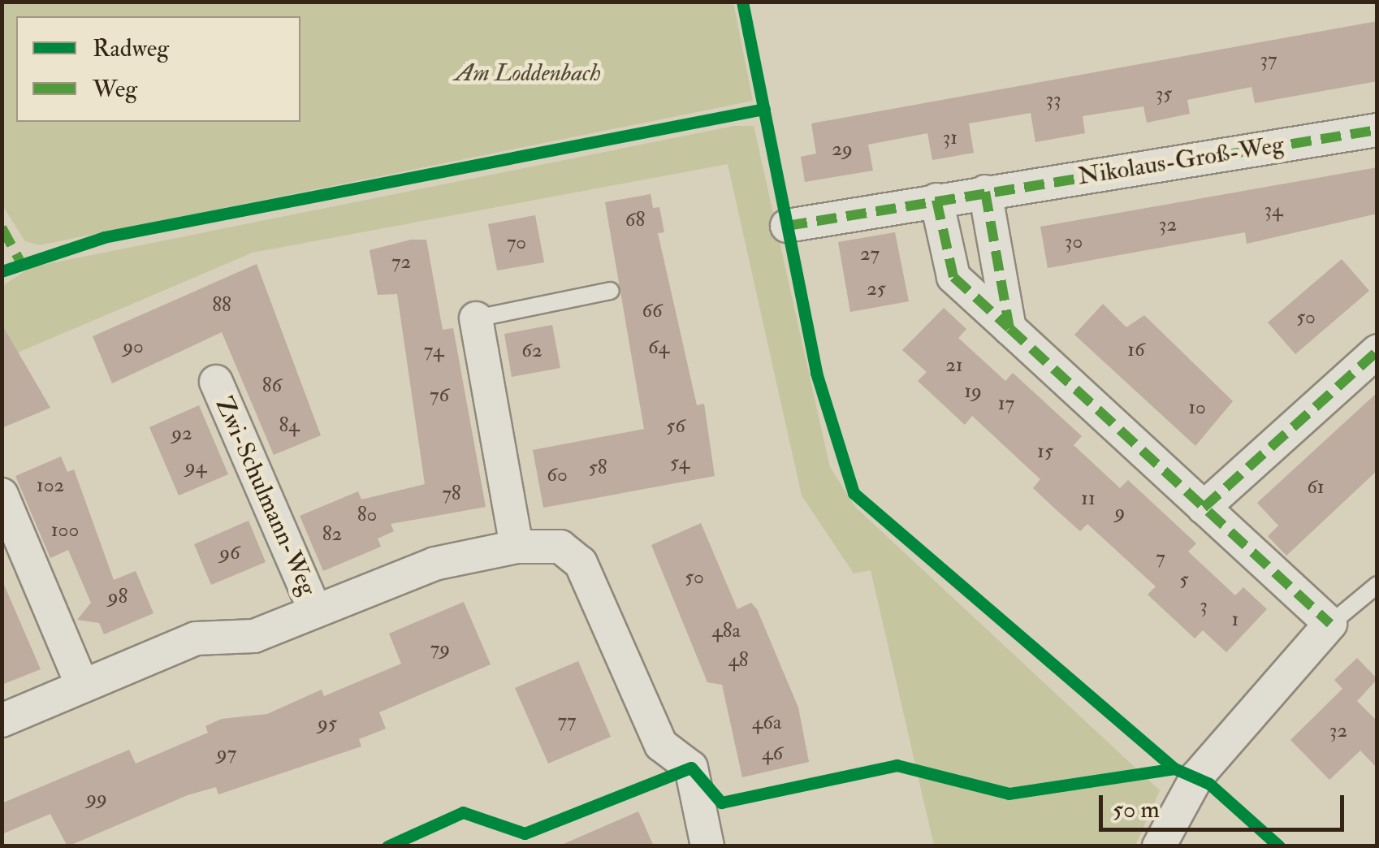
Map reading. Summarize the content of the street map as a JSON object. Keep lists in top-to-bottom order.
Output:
{
  "streets": {
    "street": ["Nikolaus-Groß-Weg", "Zwi-Schulmann-Weg"]
  },
  "parks": ["Am Loddenbach"],
  "house_numbers": [
    "37",
    "35",
    "33",
    "31",
    "29",
    "34",
    "68",
    "32",
    "30",
    "70",
    "27",
    "72",
    "25",
    "88",
    "66",
    "50",
    "90",
    "64",
    "16",
    "74",
    "62",
    "21",
    "86",
    "19",
    "76",
    "17",
    "10",
    "84",
    "56",
    "92",
    "15",
    "54",
    "94",
    "58",
    "60",
    "102",
    "61",
    "78",
    "11",
    "9",
    "80",
    "100",
    "82",
    "96",
    "7",
    "50",
    "5",
    "98",
    "3",
    "1",
    "48a",
    "79",
    "48",
    "77",
    "46a",
    "95",
    "32",
    "97",
    "46",
    "99"
  ],
  "legend": ["Radweg", "Weg"],
  "scale_bar": "50 m"
}
